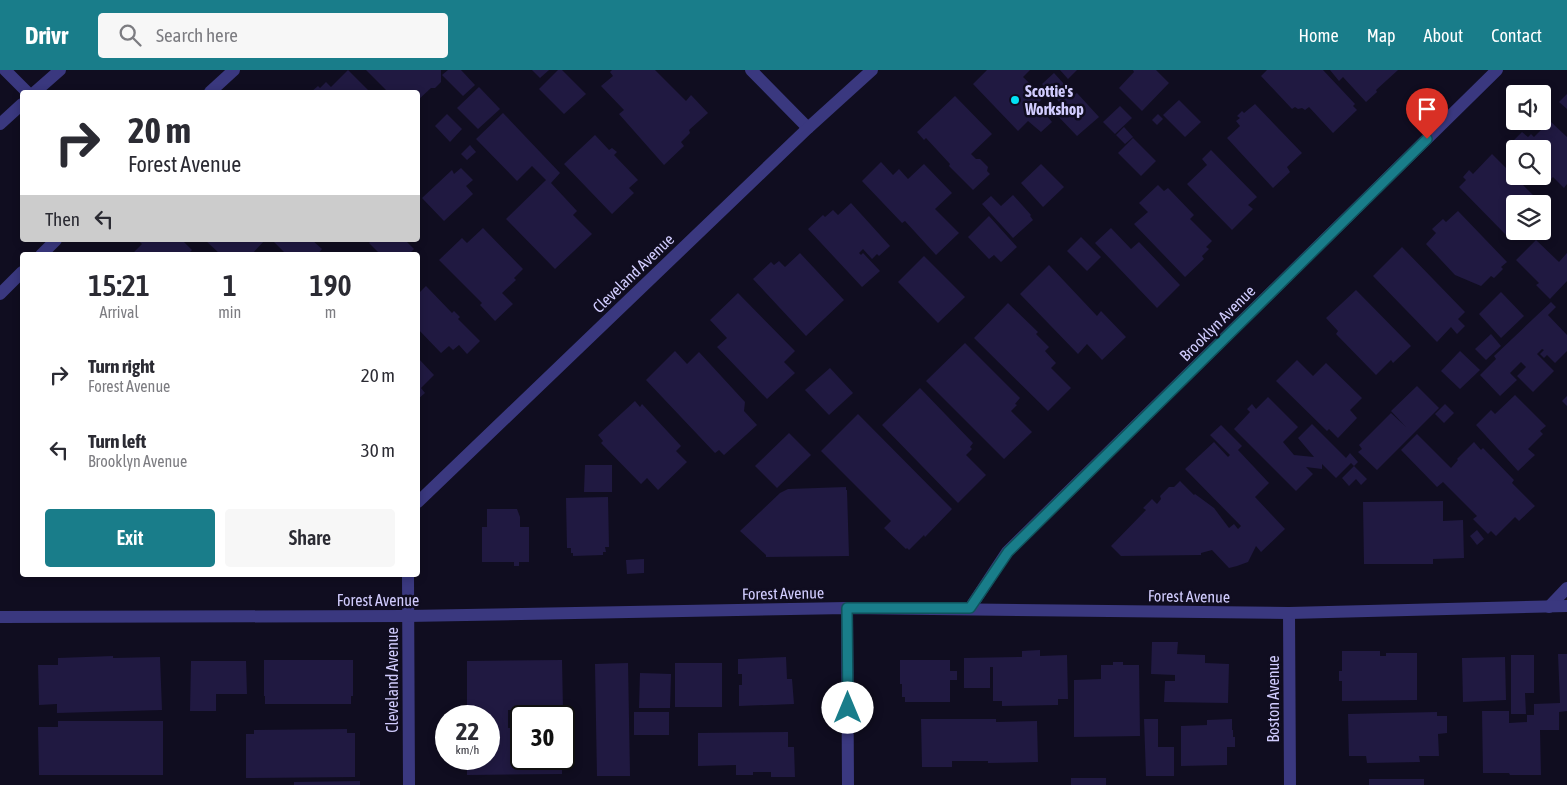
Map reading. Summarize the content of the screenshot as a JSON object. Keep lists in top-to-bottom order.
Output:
{
  "streets": {
    "street": [
      "Cleveland Avenue",
      "Brooklyn Avenue",
      "Forest Avenue",
      "Boston Avenue"
    ]
  },
  "crossings": [
    ["Cleveland Avenue", "Forest Avenue"],
    ["Brooklyn Avenue", "Forest Avenue"],
    ["Forest Avenue", "Boston Avenue"]
  ],
  "places": ["Scottie's Workshop"],
  "page": {
    "header": "Drivr",
    "search": "Search here",
    "nav": [
      "Home",
      "Map",
      "About",
      "Contact"
    ],
    "turn": ["20 m", "Forest Avenue"],
    "then": "Then",
    "eta": [
      "15:21",
      "Arrival",
      "1",
      "min",
      "190",
      "m"
    ],
    "list": [
      {
        "name": "Turn right",
        "note": "Forest Avenue",
        "value": "20 m"
      },
      {
        "name": "Turn left",
        "note": "Brooklyn Avenue",
        "value": "30 m"
      }
    ],
    "buttons": ["Exit", "Share"],
    "speed": "22 km/h",
    "limit": "30"
  }
}
